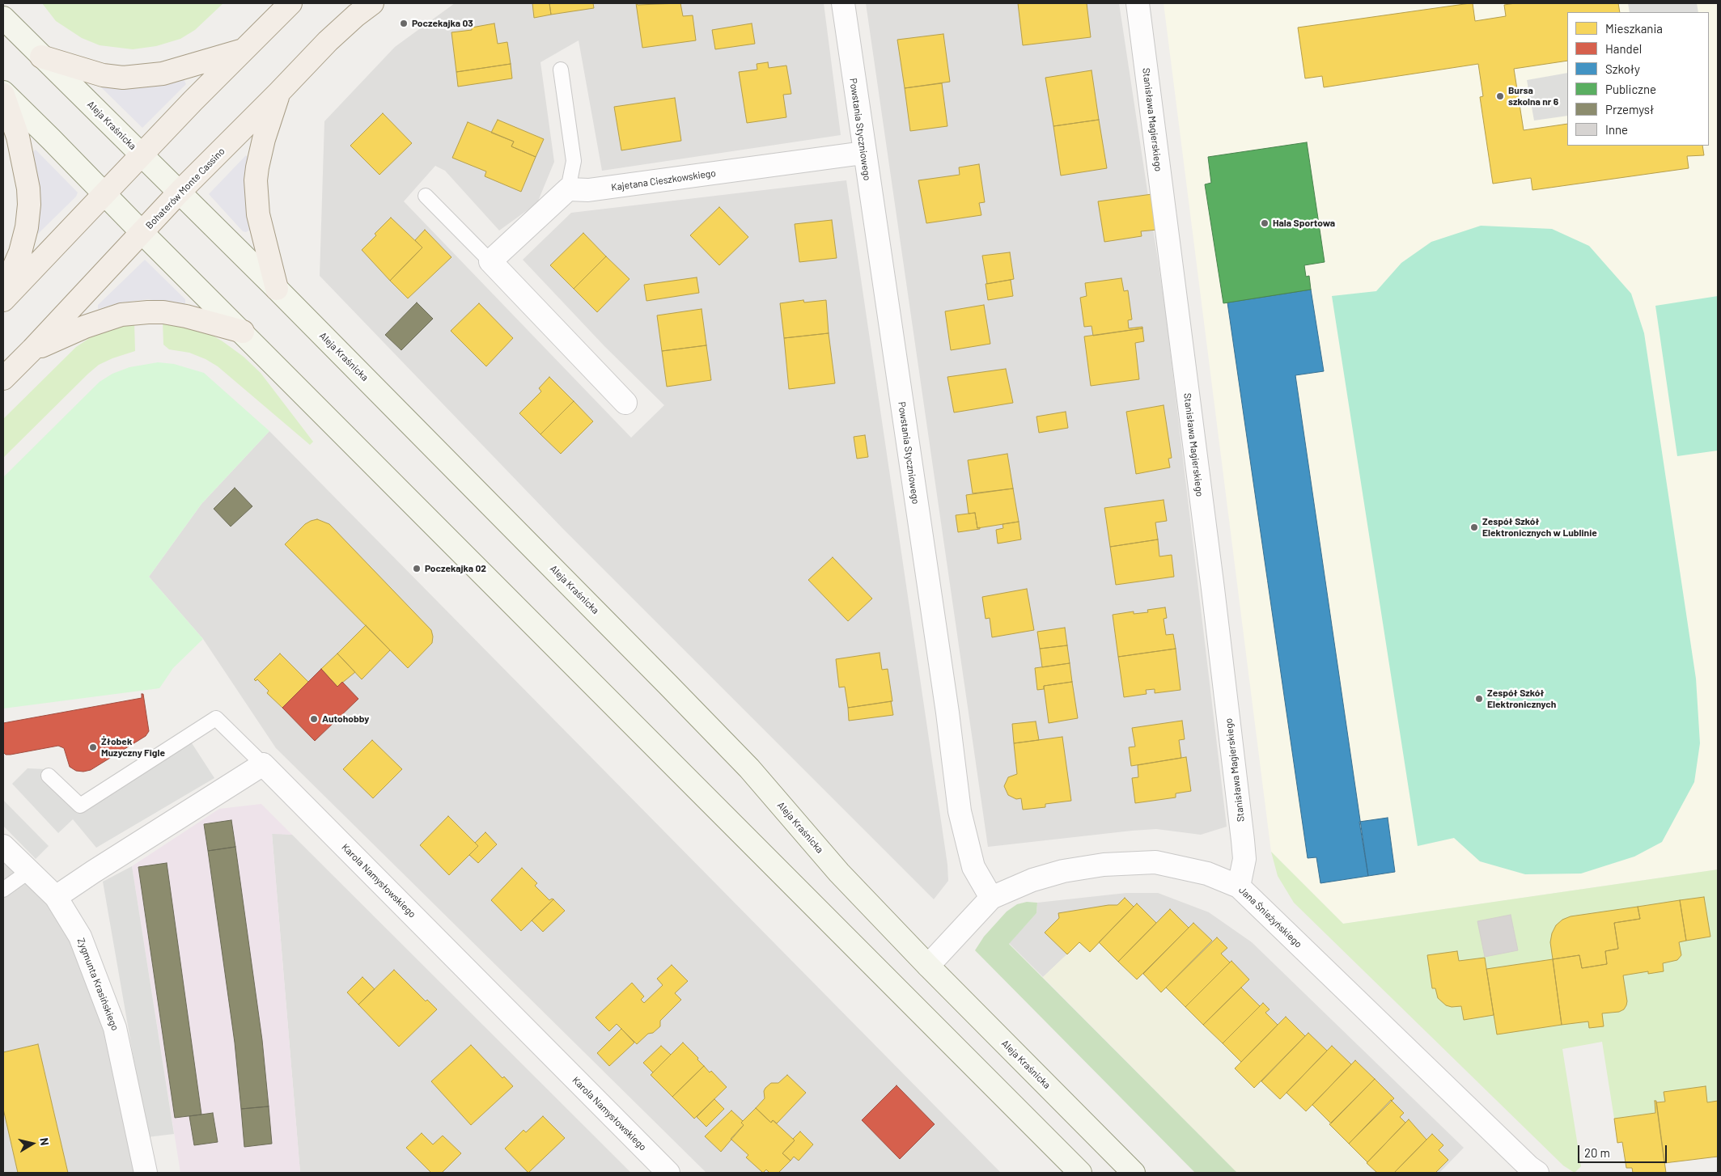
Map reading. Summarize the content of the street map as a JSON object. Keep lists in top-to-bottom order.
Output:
{
  "streets": {
    "main road": ["Aleja Kraśnicka", "Bohaterów Monte Cassino"],
    "street": [
      "Stanisława Magierskiego",
      "Powstania Styczniowego",
      "Kajetana Cieszkowskiego",
      "Karola Namysłowskiego",
      "Jana Śnieżyńskiego",
      "Zygmunta Krasińskiego"
    ]
  },
  "crossings": [
    ["Stanisława Magierskiego", "Jana Śnieżyńskiego"],
    ["Aleja Kraśnicka", "Bohaterów Monte Cassino"],
    ["Aleja Kraśnicka", "Jana Śnieżyńskiego"],
    ["Powstania Styczniowego", "Kajetana Cieszkowskiego"],
    ["Powstania Styczniowego", "Jana Śnieżyńskiego"]
  ],
  "places": [
    "Poczekajka 03",
    "Bursa szkolna nr 6",
    "Hala Sportowa",
    "Zespół Szkół Elektronicznych w Lublinie",
    "Poczekajka 02",
    "Zespół Szkół Elektronicznych",
    "Autohobby",
    "Żłobek Muzyczny Figle"
  ],
  "legend": [
    "Mieszkania",
    "Handel",
    "Szkoły",
    "Publiczne",
    "Przemysł",
    "Inne"
  ],
  "scale_bar": "20 m",
  "north": "right"
}
